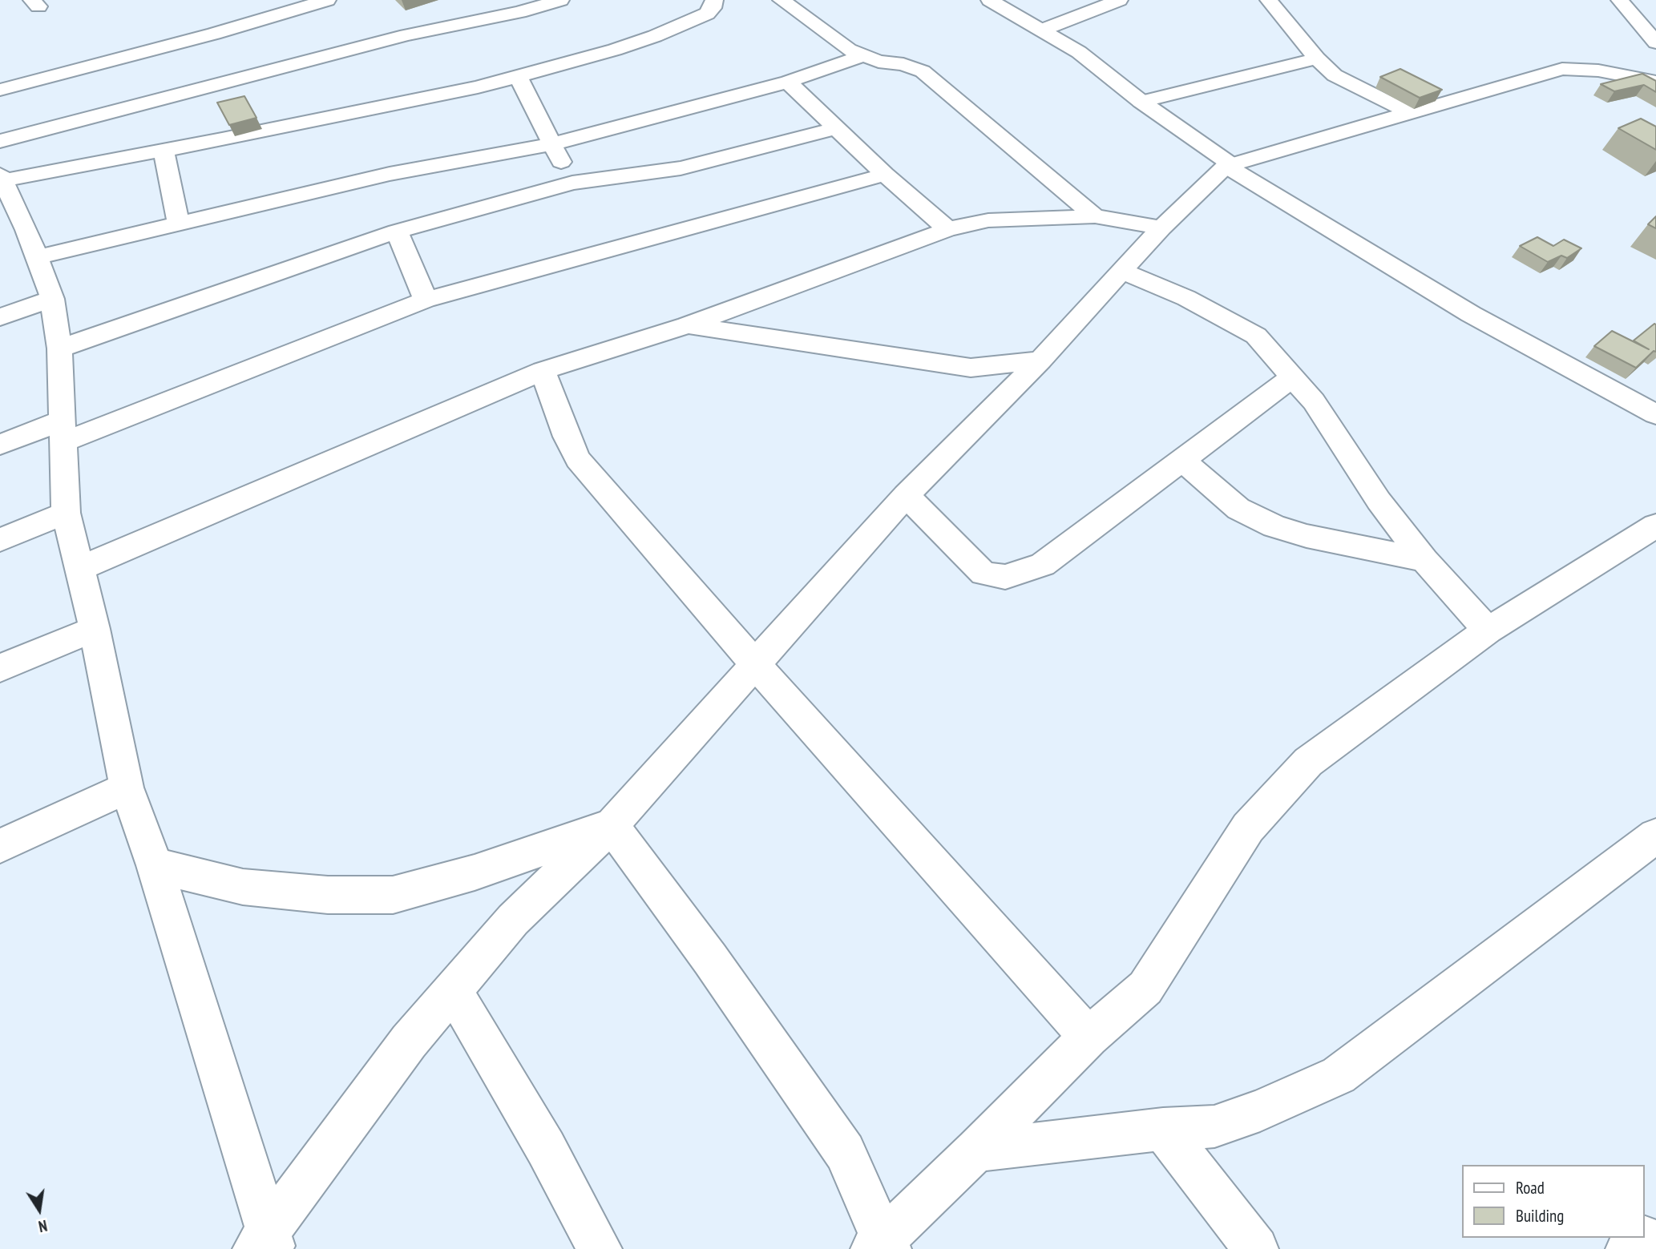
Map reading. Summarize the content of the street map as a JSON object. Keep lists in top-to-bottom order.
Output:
{
  "legend": ["Road", "Building"],
  "north": "bottom"
}
